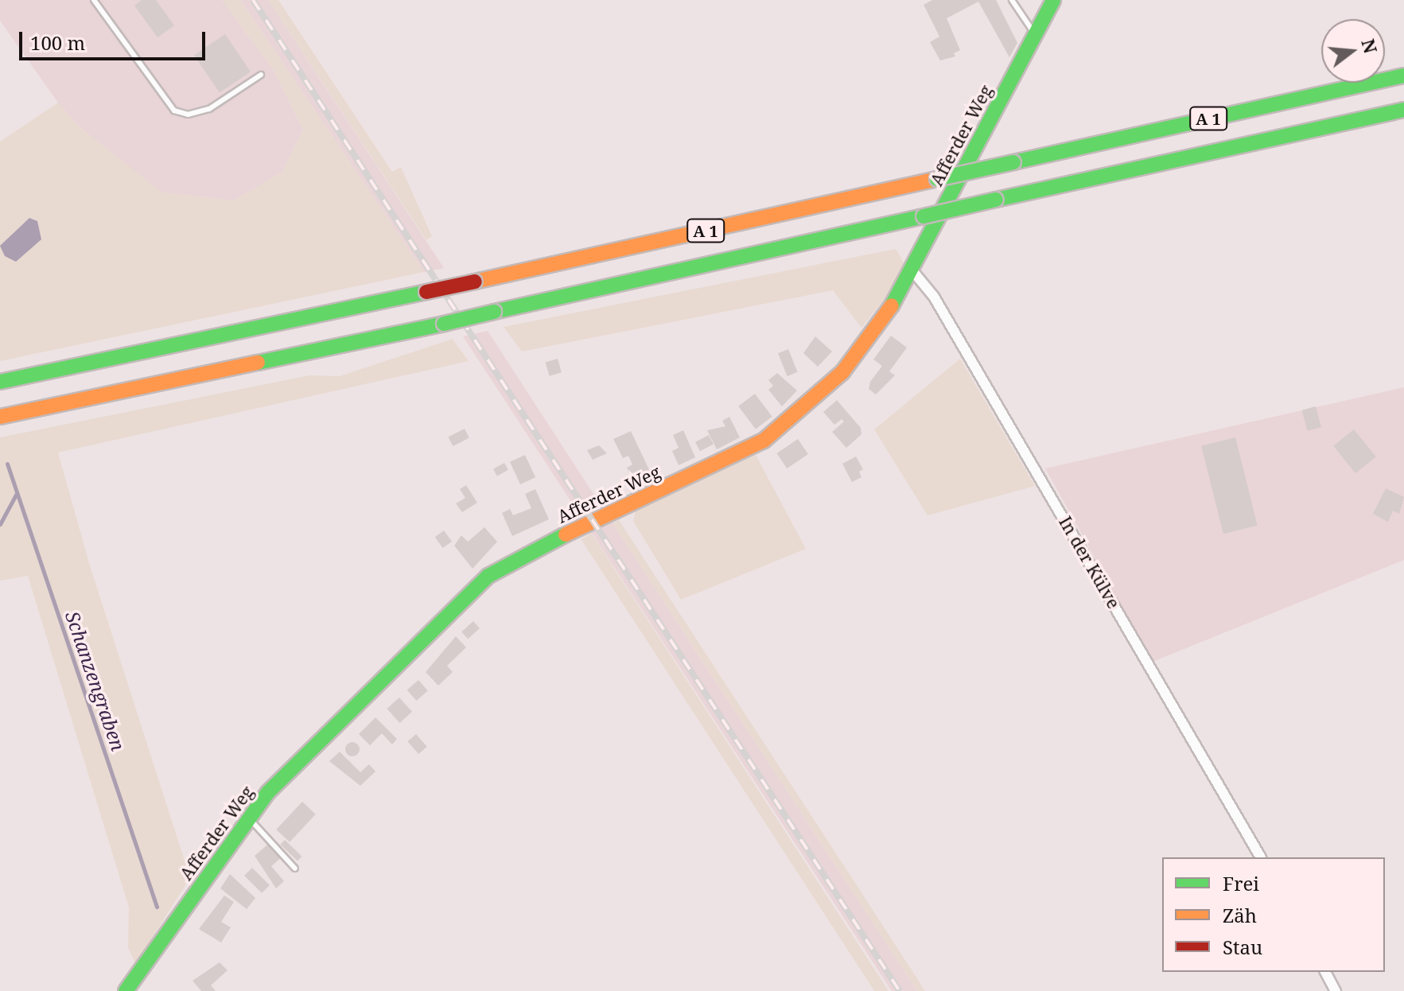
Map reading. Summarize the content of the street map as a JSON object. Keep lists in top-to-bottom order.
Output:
{
  "streets": {
    "main road": ["A 1", "Afferder Weg"],
    "street": ["In der Külve"]
  },
  "crossings": [
    ["Afferder Weg", "In der Külve"]
  ],
  "water": ["Schanzengraben"],
  "legend": ["Frei", "Zäh", "Stau"],
  "scale_bar": "100 m",
  "north": "right"
}
